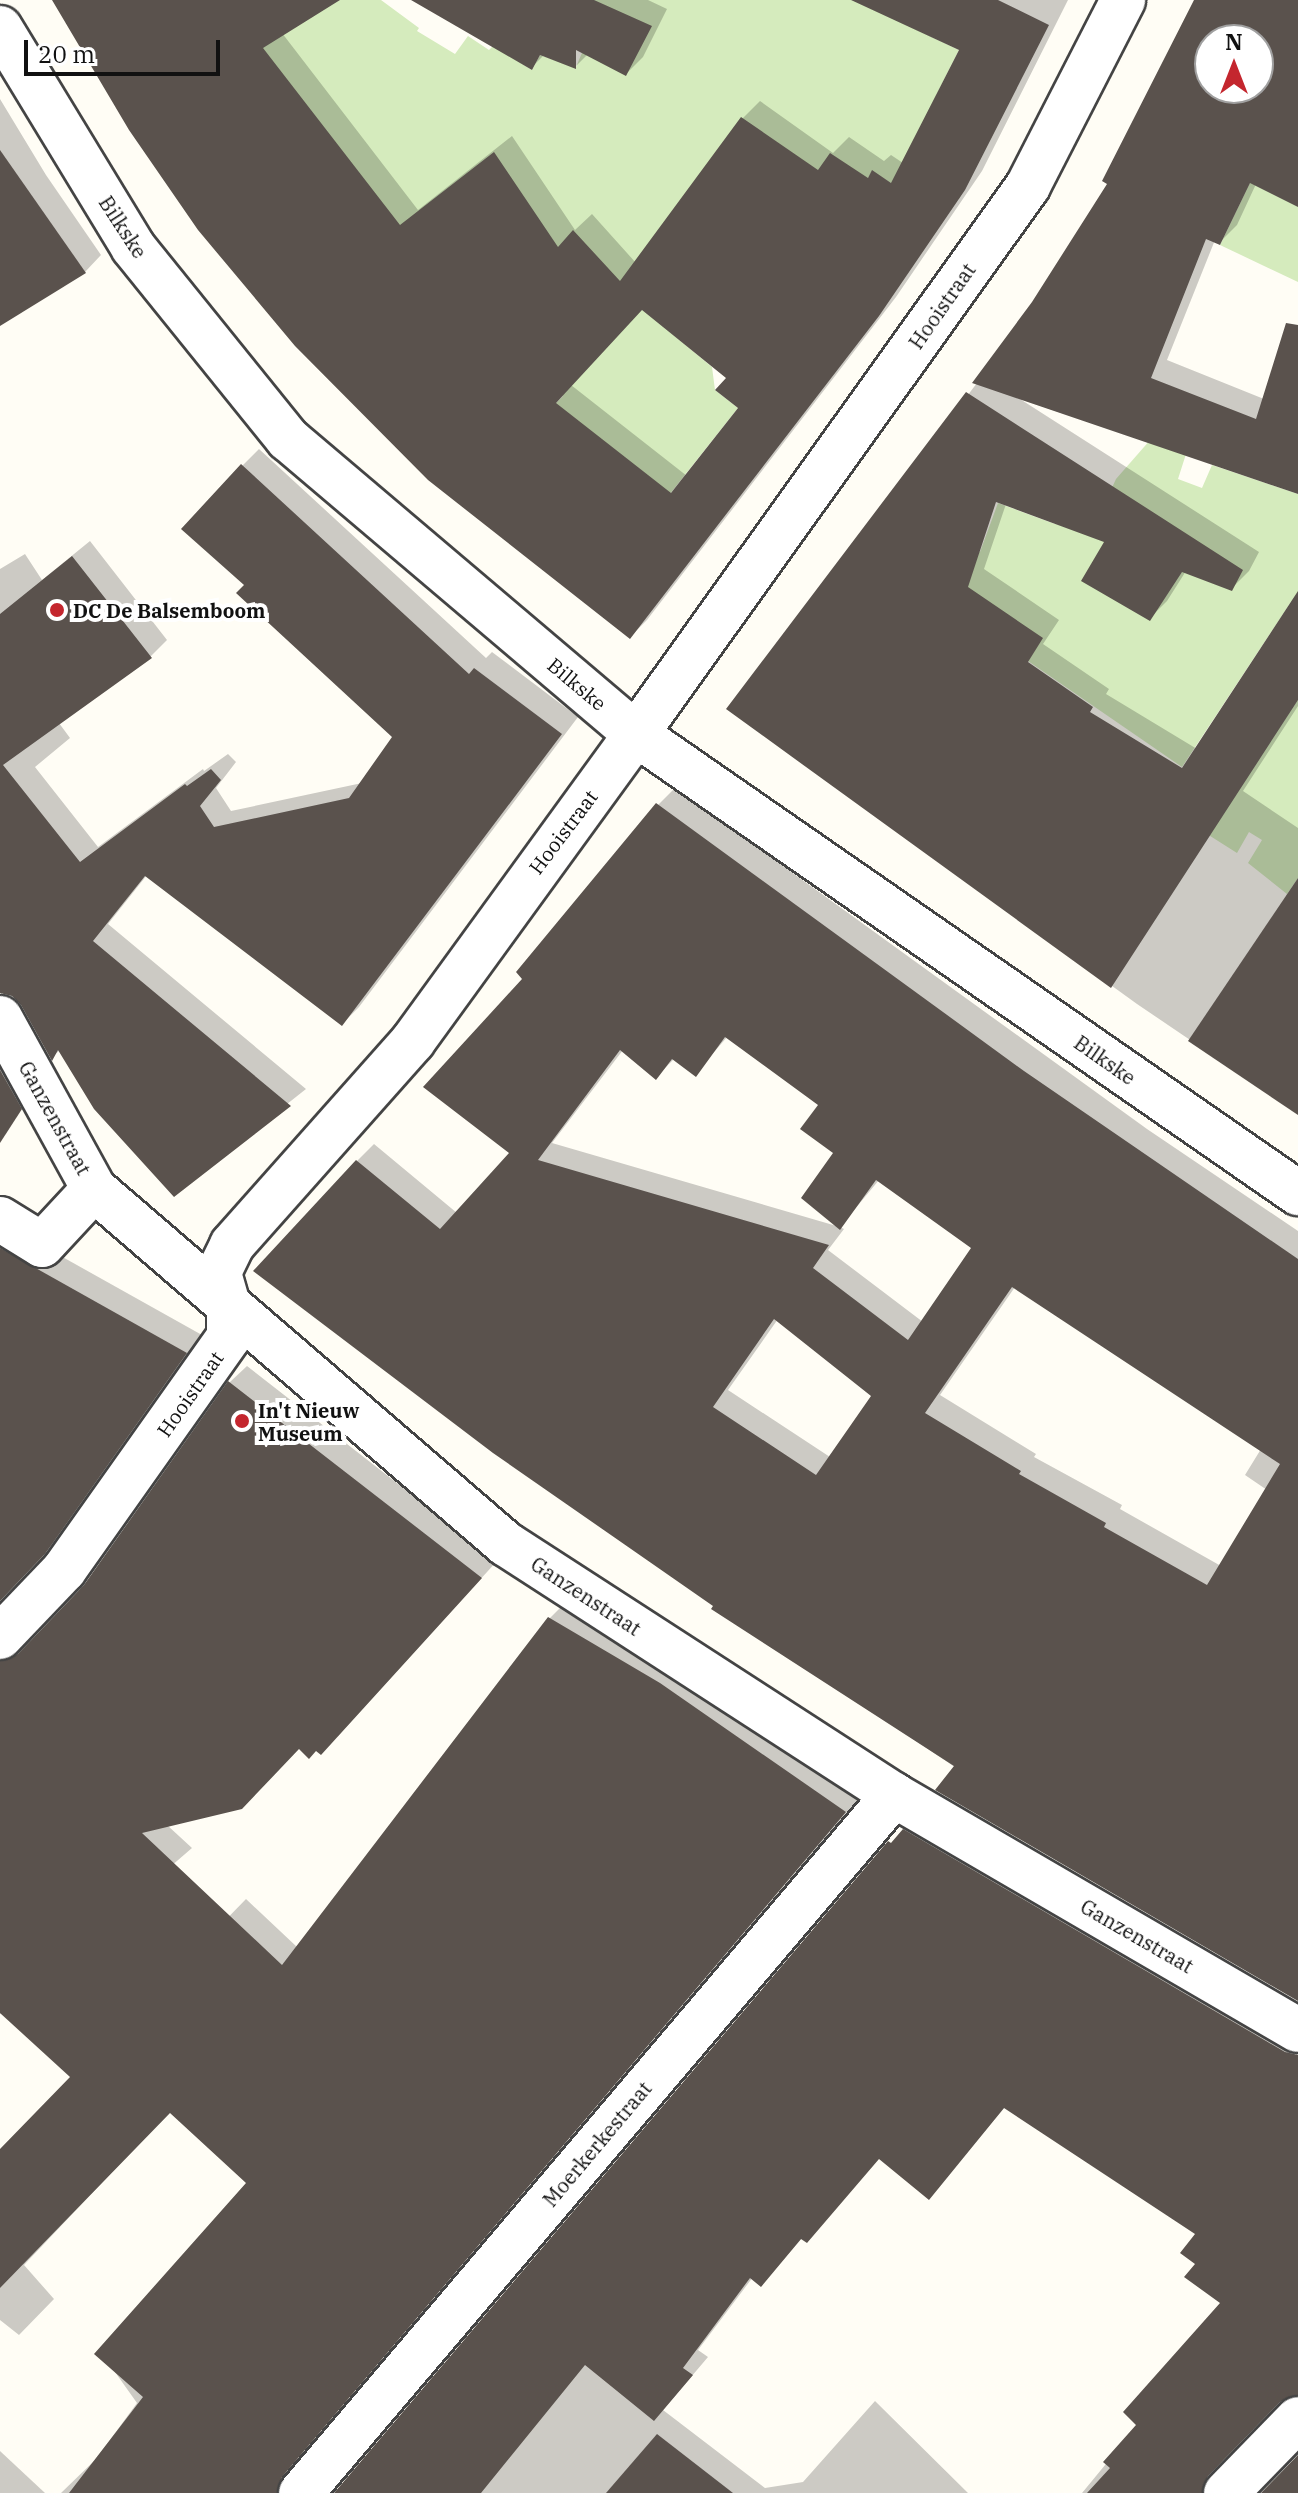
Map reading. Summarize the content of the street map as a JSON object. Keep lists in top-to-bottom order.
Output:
{
  "streets": {
    "street": [
      "Bilkske",
      "Hooistraat",
      "Ganzenstraat",
      "Moerkerkestraat"
    ]
  },
  "crossings": [
    ["Bilkske", "Hooistraat"],
    ["Hooistraat", "Ganzenstraat"],
    ["Ganzenstraat", "Moerkerkestraat"]
  ],
  "places": ["DC De Balsemboom", "In't Nieuw Museum"],
  "scale_bar": "20 m",
  "north": "top"
}
